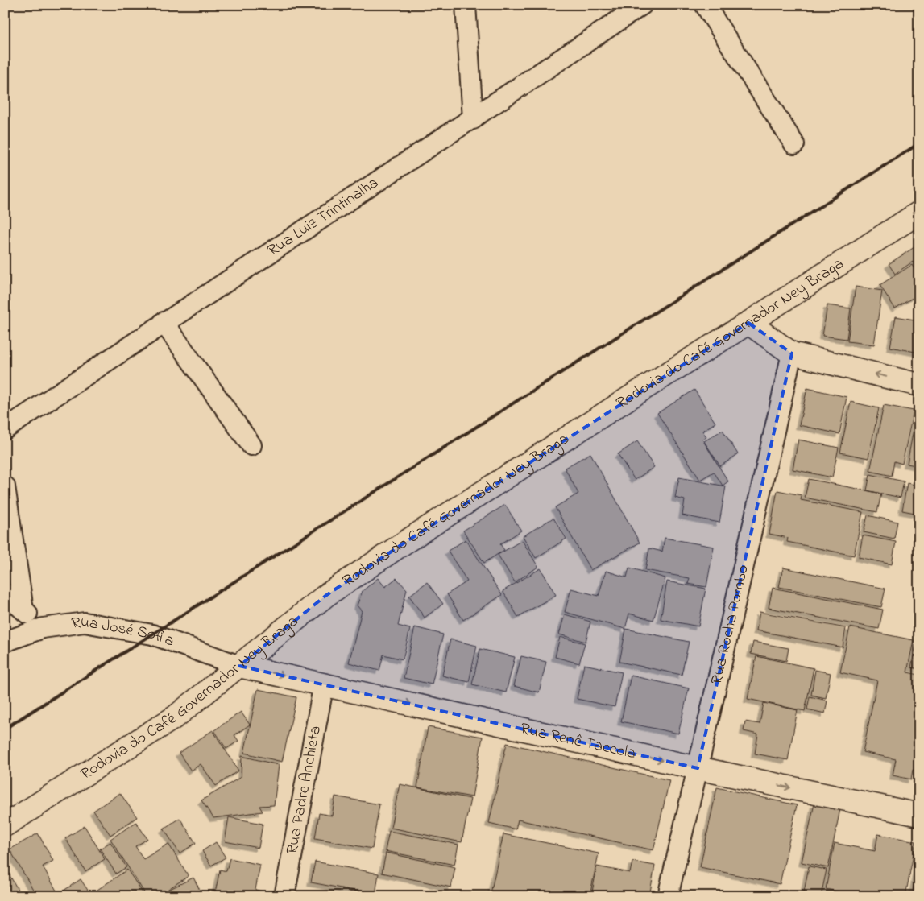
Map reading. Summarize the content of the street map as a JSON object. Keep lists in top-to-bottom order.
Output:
{
  "streets": {
    "main road": ["Rodovia do Café Governador Ney Braga", "Rua Renê Taccola"],
    "street": [
      "Rua Luiz Trintinalha",
      "Rua Rocha Pombo",
      "Rua José Sofia",
      "Rua Padre Anchieta"
    ]
  },
  "crossings": [
    ["Rodovia do Café Governador Ney Braga", "Rua José Sofia"],
    ["Rodovia do Café Governador Ney Braga", "Rua Renê Taccola"],
    ["Rua Rocha Pombo", "Rua Renê Taccola"],
    ["Rua José Sofia", "Rua Renê Taccola"],
    ["Rua Renê Taccola", "Rua Padre Anchieta"]
  ],
  "one_way": ["Rua Renê Taccola"]
}
